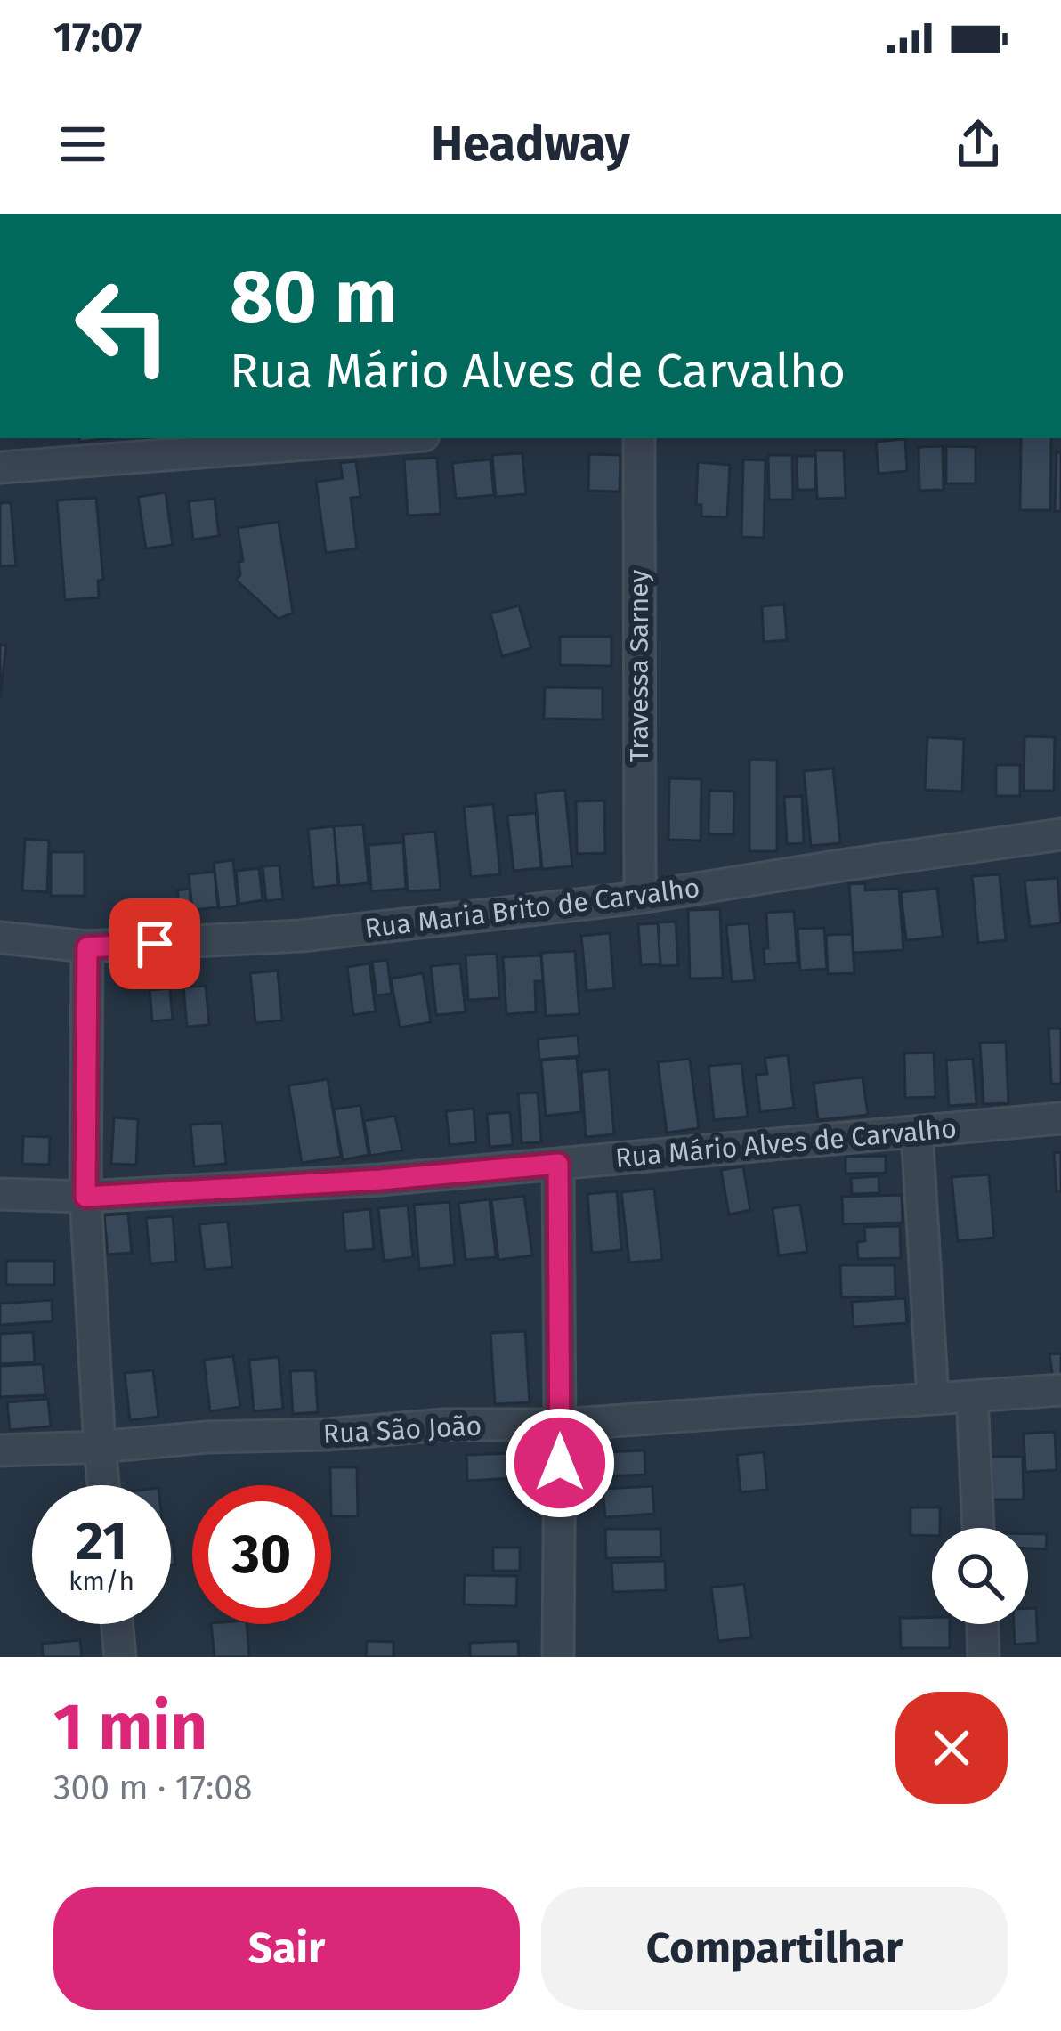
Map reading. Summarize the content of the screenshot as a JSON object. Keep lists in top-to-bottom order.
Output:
{
  "streets": {
    "street": [
      "Travessa Sarney",
      "Rua Maria Brito de Carvalho",
      "Rua Mário Alves de Carvalho",
      "Rua São João"
    ]
  },
  "crossings": [
    ["Travessa Sarney", "Rua Maria Brito de Carvalho"]
  ],
  "page": {
    "status": "17:07",
    "header": "Headway",
    "turn": ["80 m", "Rua Mário Alves de Carvalho"],
    "speed": "21 km/h",
    "limit": "30",
    "heading": ["1 min", "300 m · 17:08"],
    "buttons": ["Sair", "Compartilhar"]
  }
}
